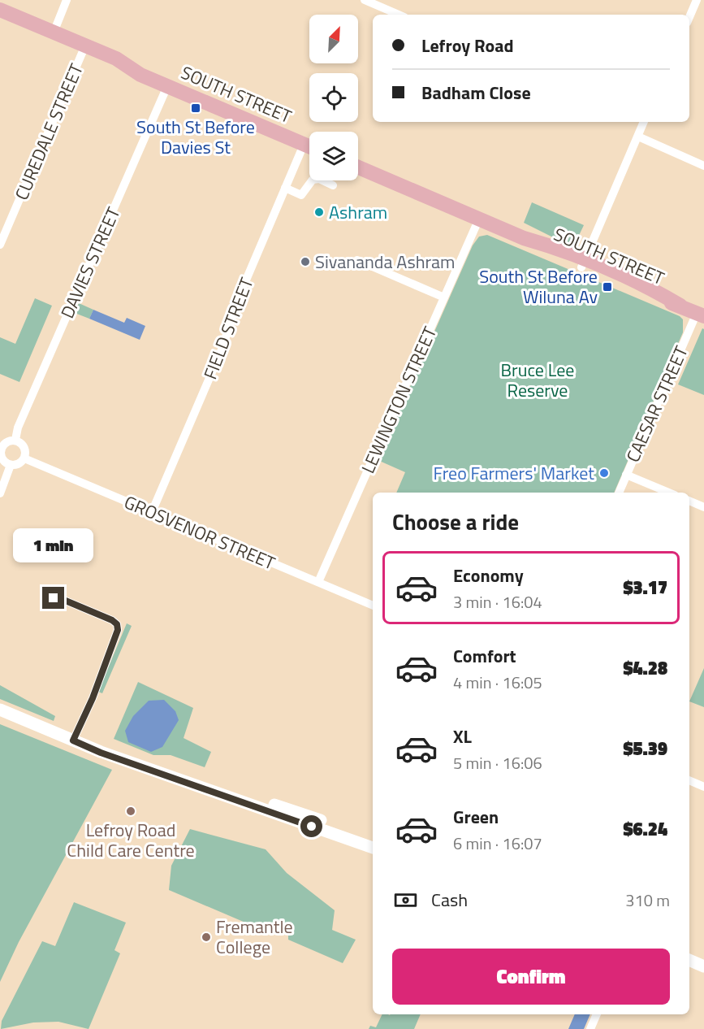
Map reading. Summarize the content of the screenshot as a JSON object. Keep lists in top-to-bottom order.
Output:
{
  "streets": {
    "main road": ["SOUTH STREET"],
    "street": [
      "CUREDALE STREET",
      "DAVIES STREET",
      "FIELD STREET",
      "LEWINGTON STREET",
      "CAESAR STREET",
      "GROSVENOR STREET"
    ]
  },
  "crossings": [
    ["SOUTH STREET", "CUREDALE STREET"],
    ["SOUTH STREET", "DAVIES STREET"],
    ["SOUTH STREET", "FIELD STREET"],
    ["SOUTH STREET", "LEWINGTON STREET"],
    ["SOUTH STREET", "CAESAR STREET"],
    ["DAVIES STREET", "GROSVENOR STREET"],
    ["FIELD STREET", "GROSVENOR STREET"],
    ["LEWINGTON STREET", "GROSVENOR STREET"]
  ],
  "parks": ["Bruce Lee Reserve"],
  "places": {
    "transit": ["South St Before Davies St", "South St Before Wiluna Av"],
    "other": [
      "Ashram",
      "Sivananda Ashram",
      "Freo Farmers' Market",
      "Lefroy Road Child Care Centre",
      "Fremantle College"
    ]
  },
  "north": "top right",
  "page": {
    "banner": ["Lefroy Road", "Badham Close"],
    "heading": "Choose a ride",
    "bubble": "1 min",
    "list": [
      {
        "name": "Economy",
        "note": "3 min · 16:04",
        "value": "$3.17"
      },
      {
        "name": "Comfort",
        "note": "4 min · 16:05",
        "value": "$4.28"
      },
      {
        "name": "XL",
        "note": "5 min · 16:06",
        "value": "$5.39"
      },
      {
        "name": "Green",
        "note": "6 min · 16:07",
        "value": "$6.24"
      }
    ],
    "pay": ["Cash", "310 m"],
    "buttons": "Confirm"
  }
}
